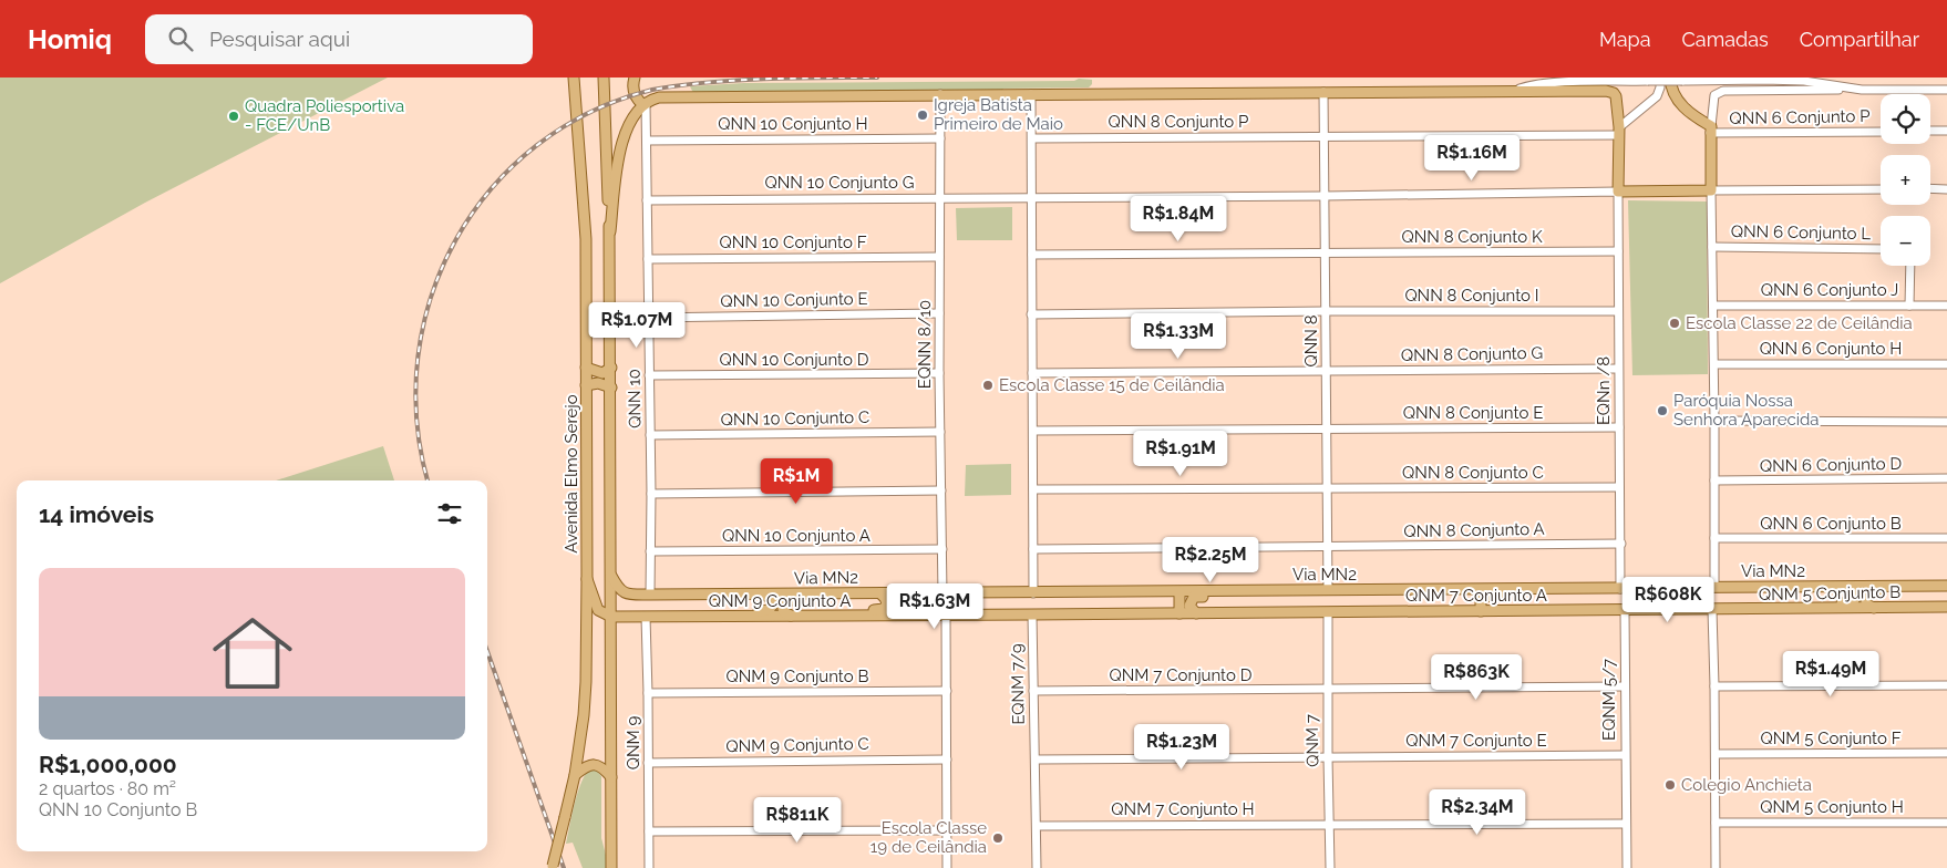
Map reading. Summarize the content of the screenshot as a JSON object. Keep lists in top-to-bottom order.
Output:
{
  "streets": {
    "main road": [
      "Avenida Elmo Serejo",
      "Via MN2",
      "QNM 5 Conjunto B",
      "QNM 7 Conjunto A",
      "QNM 9 Conjunto A"
    ],
    "street": [
      "QNN 6 Conjunto P",
      "QNN 8 Conjunto P",
      "QNN 10 Conjunto H",
      "QNN 10 Conjunto G",
      "QNN 6 Conjunto L",
      "QNN 8 Conjunto K",
      "QNN 10 Conjunto F",
      "QNN 6 Conjunto J",
      "QNN 8 Conjunto I",
      "QNN 10 Conjunto E",
      "QNN 8",
      "EQNN 8/10",
      "QNN 6 Conjunto H",
      "QNN 8 Conjunto G",
      "QNN 10 Conjunto D",
      "EQNn /8",
      "QNN 10",
      "QNN 8 Conjunto E",
      "QNN 10 Conjunto C",
      "QNN 6 Conjunto D",
      "QNN 8 Conjunto C",
      "QNN 6 Conjunto B",
      "QNN 8 Conjunto A",
      "QNN 10 Conjunto A",
      "QNM 7 Conjunto D",
      "QNM 9 Conjunto B",
      "EQNM 7/9",
      "EQNM 5/7",
      "QNM 5 Conjunto F",
      "QNM 7",
      "QNM 7 Conjunto E",
      "QNM 9",
      "QNM 9 Conjunto C",
      "QNM 5 Conjunto H",
      "QNM 7 Conjunto H"
    ]
  },
  "crossings": [
    ["QNN 8 Conjunto P", "QNN 8"],
    ["QNN 10 Conjunto H", "EQNN 8/10"],
    ["QNN 10 Conjunto H", "QNN 10"],
    ["QNN 10 Conjunto G", "QNN 8"],
    ["QNN 10 Conjunto G", "EQNN 8/10"],
    ["QNN 10 Conjunto G", "EQNn /8"],
    ["QNN 10 Conjunto G", "QNN 10"],
    ["QNN 8 Conjunto K", "QNN 8"],
    ["QNN 8 Conjunto K", "EQNn /8"],
    ["QNN 10 Conjunto F", "EQNN 8/10"],
    ["QNN 10 Conjunto F", "QNN 10"],
    ["QNN 8 Conjunto I", "QNN 8"],
    ["QNN 8 Conjunto I", "EQNn /8"],
    ["QNN 10 Conjunto E", "EQNN 8/10"],
    ["QNN 10 Conjunto E", "QNN 10"],
    ["QNN 8", "QNN 8 Conjunto G"],
    ["QNN 8", "QNN 8 Conjunto E"],
    ["QNN 8", "QNN 8 Conjunto C"],
    ["QNN 8", "QNN 8 Conjunto A"],
    ["QNN 8", "Via MN2"],
    ["EQNN 8/10", "QNN 10 Conjunto D"],
    ["EQNN 8/10", "QNN 10 Conjunto C"],
    ["EQNN 8/10", "QNN 10 Conjunto A"],
    ["EQNN 8/10", "Via MN2"],
    ["QNN 8 Conjunto G", "EQNn /8"],
    ["QNN 10 Conjunto D", "QNN 10"],
    ["EQNn /8", "QNN 8 Conjunto E"],
    ["EQNn /8", "QNN 8 Conjunto C"],
    ["EQNn /8", "QNN 8 Conjunto A"],
    ["EQNn /8", "Via MN2"],
    ["QNN 10", "QNN 10 Conjunto C"],
    ["QNN 10", "QNN 10 Conjunto A"],
    ["QNN 10", "Via MN2"],
    ["QNM 7 Conjunto A", "EQNM 7/9"],
    ["QNM 7 Conjunto A", "EQNM 5/7"],
    ["QNM 7 Conjunto A", "QNM 7"],
    ["QNM 9 Conjunto A", "QNM 9"],
    ["QNM 7 Conjunto D", "EQNM 7/9"],
    ["QNM 7 Conjunto D", "EQNM 5/7"],
    ["QNM 7 Conjunto D", "QNM 7"],
    ["QNM 9 Conjunto B", "QNM 9"],
    ["EQNM 7/9", "QNM 7 Conjunto E"],
    ["EQNM 7/9", "QNM 7 Conjunto H"],
    ["EQNM 5/7", "QNM 7 Conjunto E"],
    ["EQNM 5/7", "QNM 7 Conjunto H"],
    ["QNM 7", "QNM 7 Conjunto E"],
    ["QNM 7", "QNM 7 Conjunto H"],
    ["QNM 9", "QNM 9 Conjunto C"]
  ],
  "places": [
    "Igreja Batista Primeiro de Maio",
    "Quadra Poliesportiva - FCE/UnB",
    "Escola Classe 22 de Ceilândia",
    "Escola Classe 15 de Ceilândia",
    "Paróquia Nossa Senhora Aparecida",
    "Colegio Anchieta",
    "Escola Classe 19 de Ceilândia"
  ],
  "page": {
    "header": "Homiq",
    "search": "Pesquisar aqui",
    "nav": ["Mapa", "Camadas", "Compartilhar"],
    "map_buttons": ["+", "−"],
    "price": [
      "R$1.16M",
      "R$1.84M",
      "R$1.07M",
      "R$1.33M",
      "R$1.91M",
      "R$1M",
      "R$2.25M",
      "R$608K",
      "R$1.63M",
      "R$1.49M",
      "R$863K",
      "R$1.23M",
      "R$2.34M",
      "R$811K"
    ],
    "heading": "14 imóveis",
    "list": [
      {
        "name": "R$1,000,000",
        "note": "2 quartos · 80 m² · QNN 10 Conjunto B"
      }
    ]
  }
}
